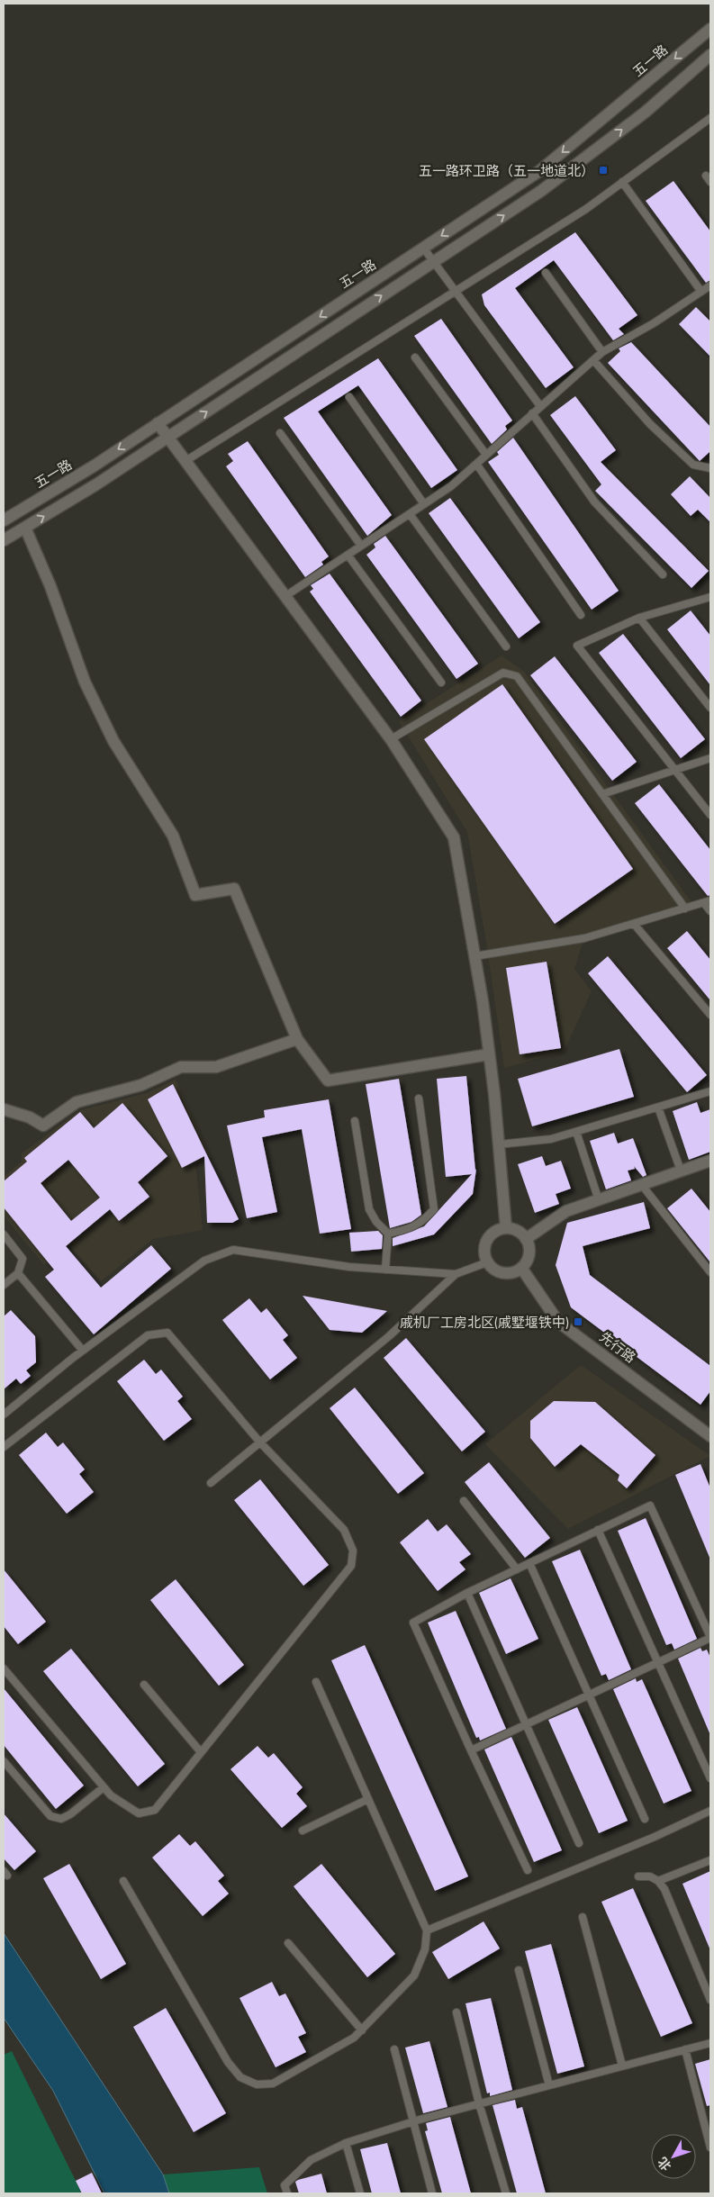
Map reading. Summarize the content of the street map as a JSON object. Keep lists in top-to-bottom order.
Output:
{
  "streets": {
    "street": ["五一路", "先行路"]
  },
  "places": {
    "transit": ["五一路环卫路（五一地道北）", "戚机厂工房北区(戚墅堰铁中)"]
  },
  "north": "bottom left"
}
